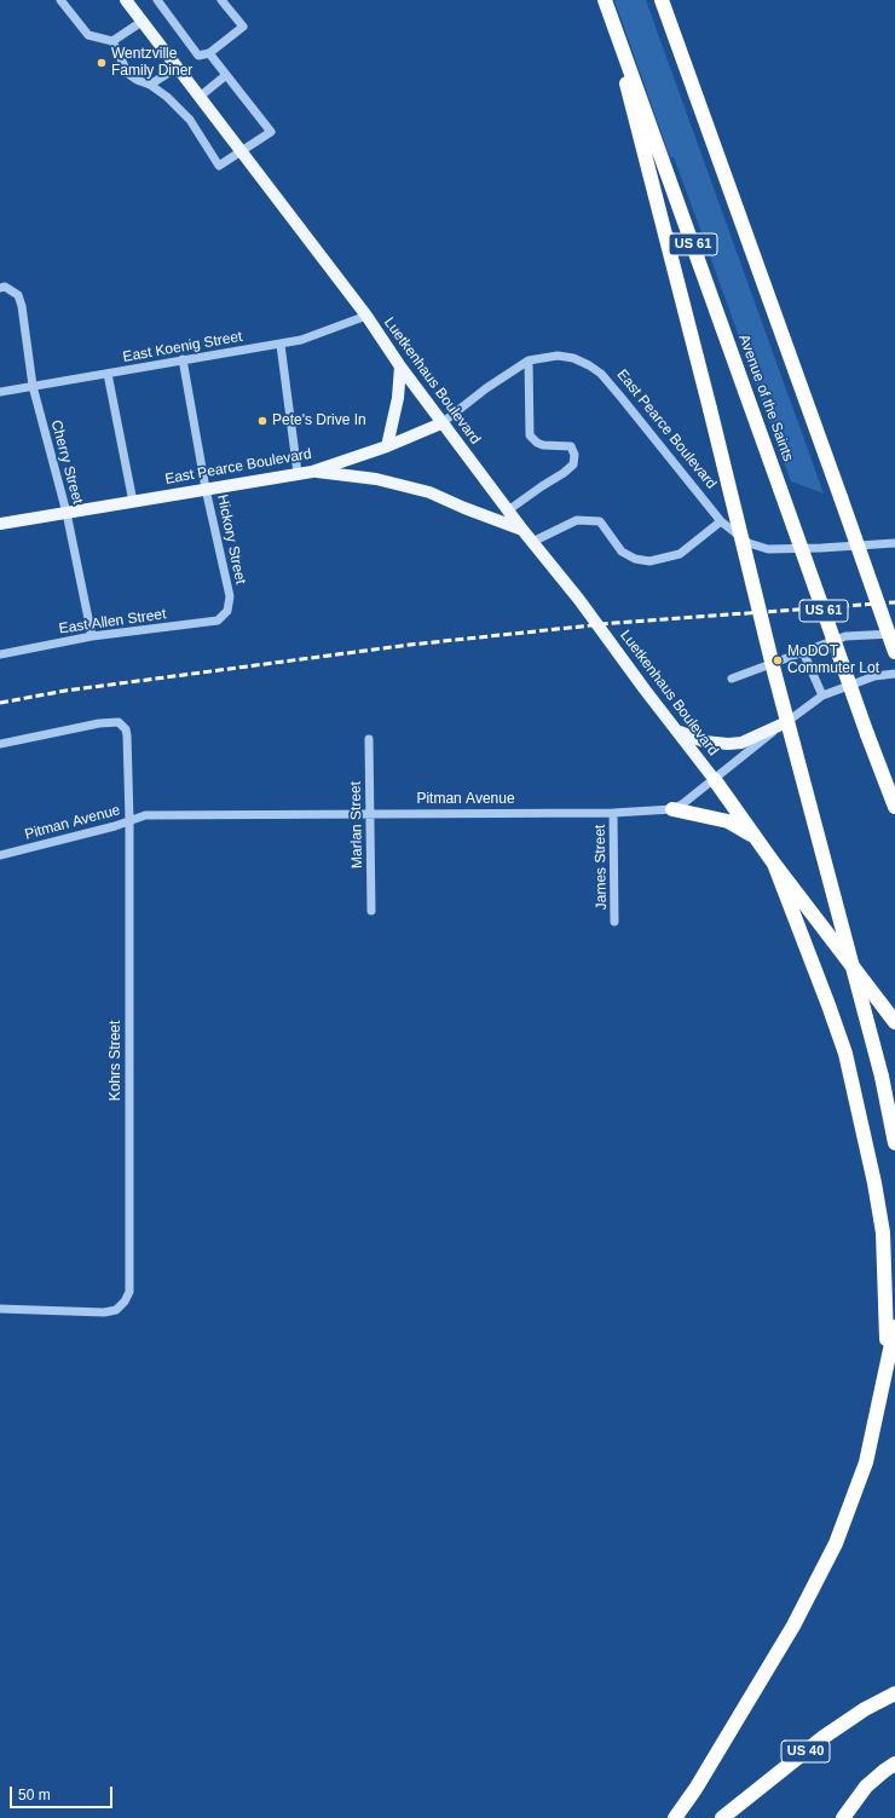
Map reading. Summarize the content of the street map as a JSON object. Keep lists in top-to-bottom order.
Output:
{
  "streets": {
    "highway": ["US 61", "Avenue of the Saints", "US 40"],
    "main road": ["Luetkenhaus Boulevard", "East Pearce Boulevard"],
    "street": [
      "East Koenig Street",
      "Cherry Street",
      "Hickory Street",
      "East Allen Street",
      "Pitman Avenue",
      "Marlan Street",
      "James Street",
      "Kohrs Street"
    ]
  },
  "crossings": [
    ["East Koenig Street", "Luetkenhaus Boulevard"],
    ["East Koenig Street", "Cherry Street"],
    ["East Koenig Street", "Hickory Street"],
    ["Luetkenhaus Boulevard", "East Pearce Boulevard"],
    ["Luetkenhaus Boulevard", "Pitman Avenue"],
    ["East Pearce Boulevard", "Cherry Street"],
    ["East Pearce Boulevard", "Hickory Street"],
    ["Cherry Street", "East Allen Street"],
    ["Hickory Street", "East Allen Street"],
    ["Pitman Avenue", "Marlan Street"],
    ["Pitman Avenue", "James Street"],
    ["Pitman Avenue", "Kohrs Street"]
  ],
  "places": ["Wentzville Family Diner", "Pete's Drive In", "MoDOT Commuter Lot"],
  "scale_bar": "50 m"
}
